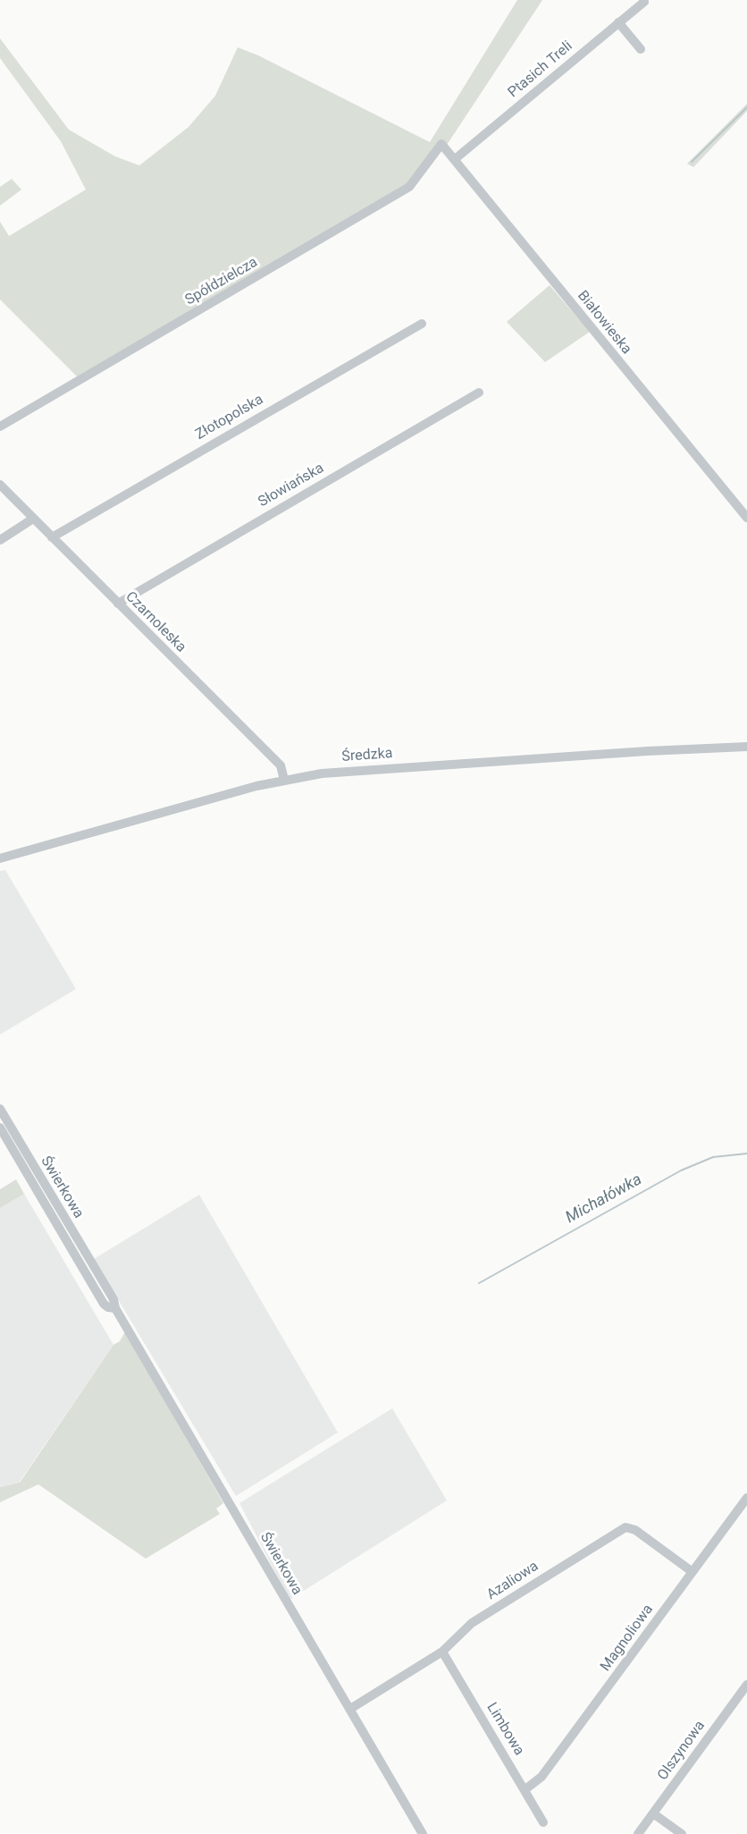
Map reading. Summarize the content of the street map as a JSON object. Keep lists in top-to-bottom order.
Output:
{
  "streets": {
    "street": [
      "Ptasich Treli",
      "Spółdzielcza",
      "Białowieska",
      "Złotopolska",
      "Słowiańska",
      "Czarnoleska",
      "Średzka",
      "Świerkowa",
      "Azaliowa",
      "Magnoliowa",
      "Limbowa",
      "Olszynowa"
    ]
  },
  "crossings": [
    ["Ptasich Treli", "Białowieska"],
    ["Spółdzielcza", "Białowieska"],
    ["Złotopolska", "Czarnoleska"],
    ["Słowiańska", "Czarnoleska"],
    ["Czarnoleska", "Średzka"],
    ["Świerkowa", "Azaliowa"],
    ["Azaliowa", "Magnoliowa"],
    ["Azaliowa", "Limbowa"],
    ["Magnoliowa", "Limbowa"]
  ],
  "water": ["Michałówka"]
}
